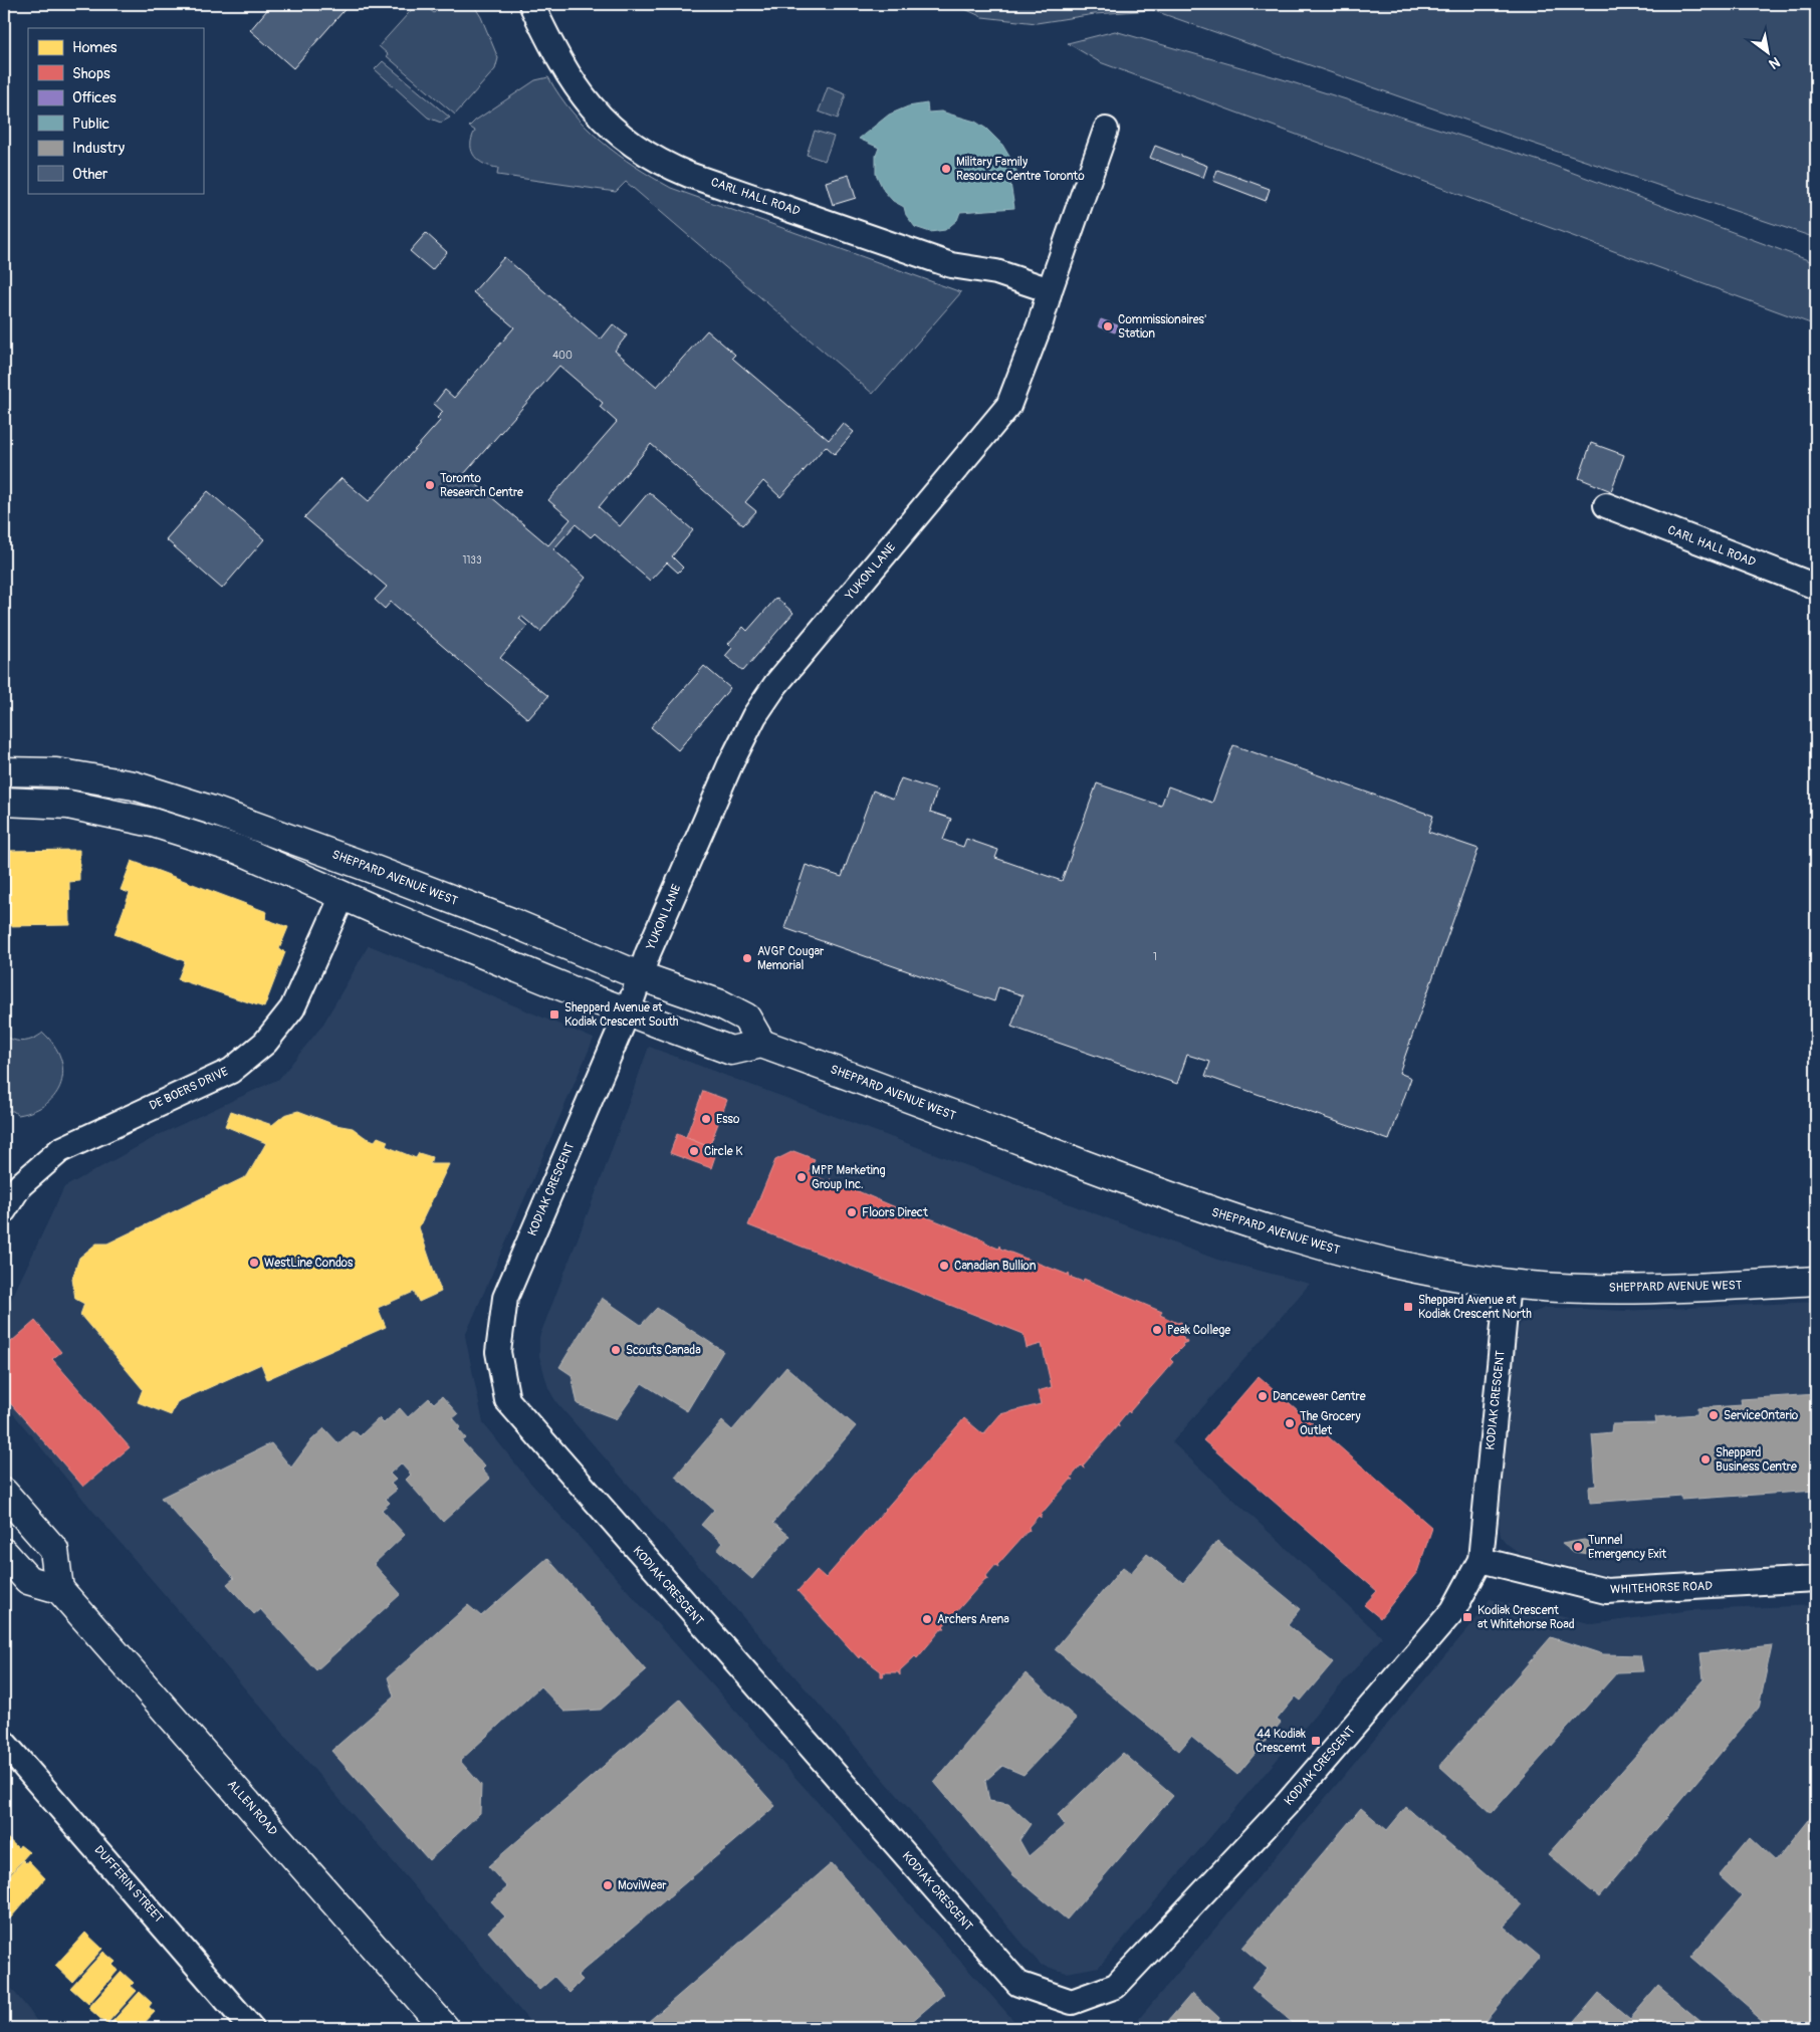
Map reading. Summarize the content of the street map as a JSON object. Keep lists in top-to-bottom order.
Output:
{
  "streets": {
    "main road": ["SHEPPARD AVENUE WEST", "ALLEN ROAD"],
    "street": [
      "CARL HALL ROAD",
      "YUKON LANE",
      "DE BOERS DRIVE",
      "KODIAK CRESCENT",
      "WHITEHORSE ROAD",
      "DUFFERIN STREET"
    ]
  },
  "crossings": [
    ["CARL HALL ROAD", "YUKON LANE"],
    ["YUKON LANE", "SHEPPARD AVENUE WEST"],
    ["YUKON LANE", "KODIAK CRESCENT"],
    ["SHEPPARD AVENUE WEST", "KODIAK CRESCENT"],
    ["KODIAK CRESCENT", "WHITEHORSE ROAD"]
  ],
  "places": {
    "other": [
      "Military Family Resource Centre Toronto",
      "Commissionaires' Station",
      "Toronto Research Centre",
      "AVGP Cougar Memorial",
      "Esso",
      "Circle K",
      "MPP Marketing Group Inc.",
      "Floors Direct",
      "WestLine Condos",
      "Canadian Bullion",
      "Peak College",
      "Scouts Canada",
      "Dancewear Centre",
      "ServiceOntario",
      "The Grocery Outlet",
      "Sheppard Business Centre",
      "Tunnel Emergency Exit",
      "Archers Arena",
      "MoviWear"
    ],
    "transit": [
      "Sheppard Avenue at Kodiak Crescent South",
      "Sheppard Avenue at Kodiak Crescent North",
      "Kodiak Crescent at Whitehorse Road",
      "44 Kodiak Crescemt"
    ]
  },
  "house_numbers": ["400", "1133", "1"],
  "legend": [
    "Homes",
    "Shops",
    "Offices",
    "Public",
    "Industry",
    "Other"
  ],
  "north": "bottom right"
}
